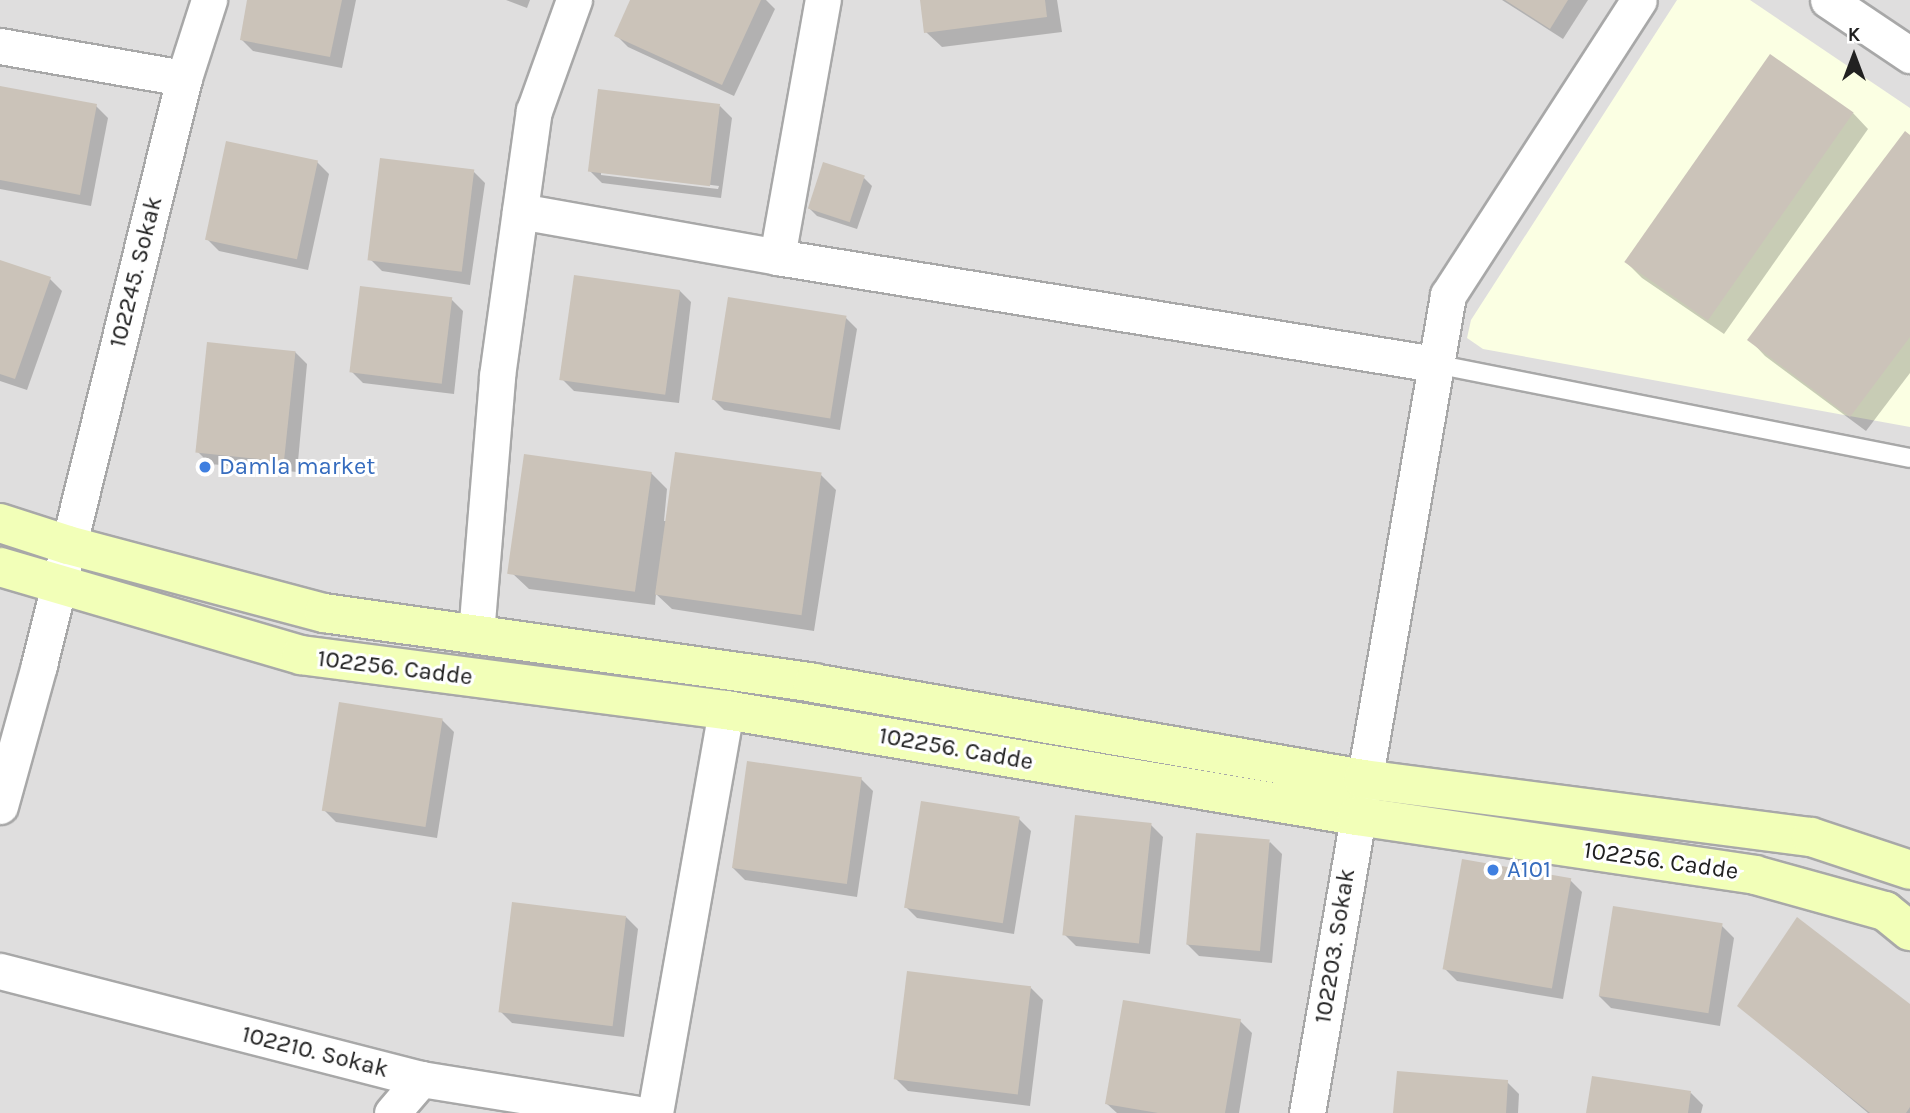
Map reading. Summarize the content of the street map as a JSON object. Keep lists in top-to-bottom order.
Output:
{
  "streets": {
    "street": [
      "102245. Sokak",
      "102256. Cadde",
      "102203. Sokak",
      "102210. Sokak"
    ]
  },
  "crossings": [
    ["102245. Sokak", "102256. Cadde"],
    ["102256. Cadde", "102203. Sokak"]
  ],
  "places": ["Damla market", "A101"],
  "north": "top"
}
